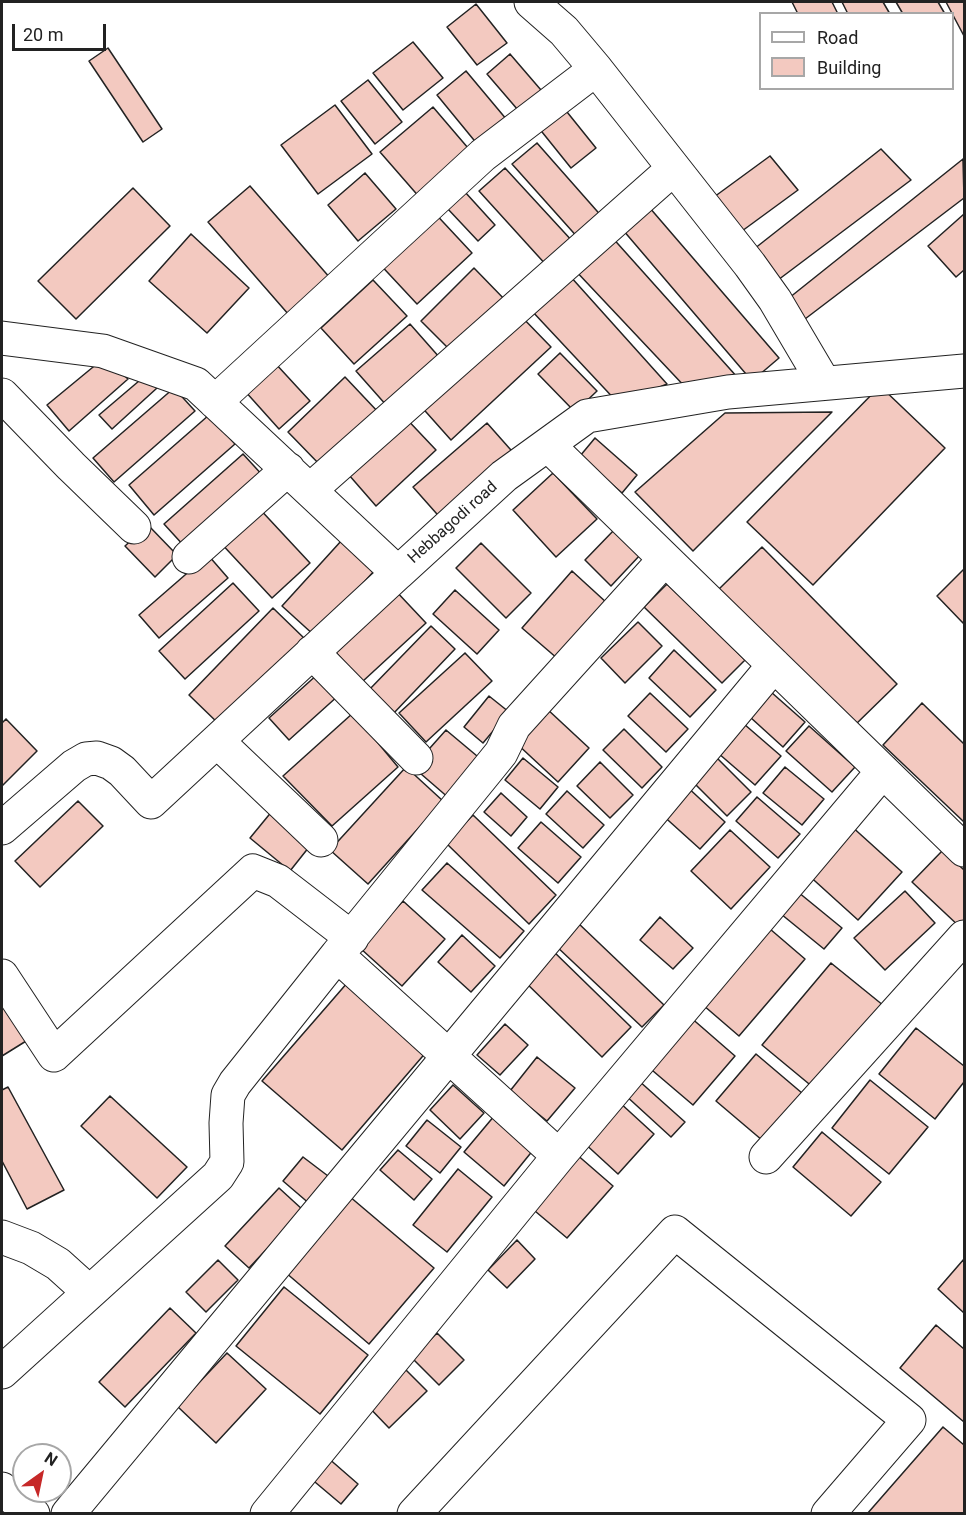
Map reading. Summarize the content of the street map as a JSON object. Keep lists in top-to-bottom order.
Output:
{
  "streets": {
    "street": ["Hebbagodi road"]
  },
  "legend": ["Road", "Building"],
  "scale_bar": "20 m",
  "north": "top right"
}
